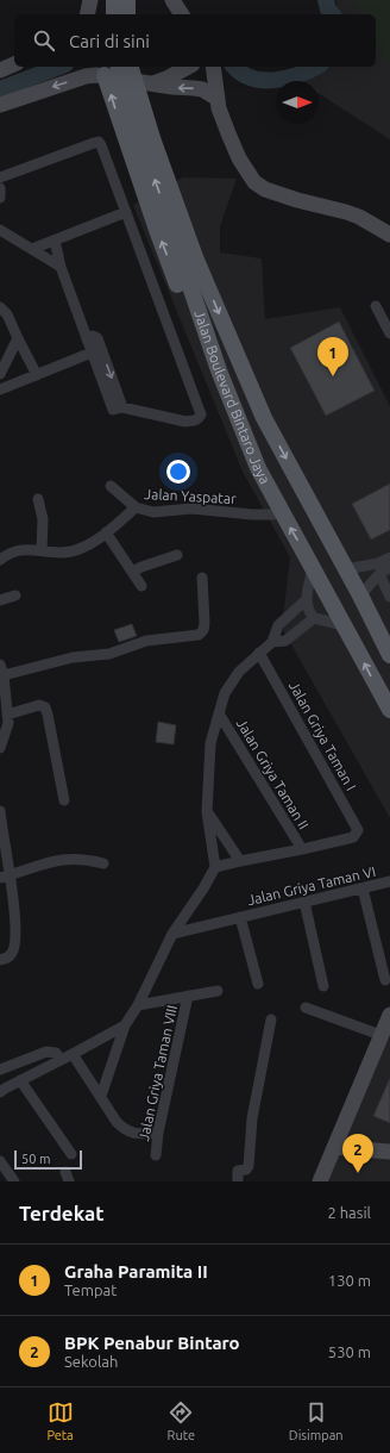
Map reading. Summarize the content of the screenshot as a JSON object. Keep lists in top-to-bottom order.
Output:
{
  "streets": {
    "main road": ["Jalan Boulevard Bintaro Jaya"],
    "street": [
      "Jalan Yaspatar",
      "Jalan Griya Taman I",
      "Jalan Griya Taman II",
      "Jalan Griya Taman VI",
      "Jalan Griya Taman VIII"
    ]
  },
  "crossings": [
    ["Jalan Boulevard Bintaro Jaya", "Jalan Yaspatar"],
    ["Jalan Griya Taman I", "Jalan Griya Taman II"]
  ],
  "scale_bar": "50 m",
  "north": "right",
  "page": {
    "search": "Cari di sini",
    "pins": ["1", "2"],
    "scale": "50 m",
    "heading": ["Terdekat", "2 hasil"],
    "list": [
      {
        "mark": "1",
        "name": "Graha Paramita II",
        "note": "Tempat",
        "value": "130 m"
      },
      {
        "mark": "2",
        "name": "BPK Penabur Bintaro",
        "note": "Sekolah",
        "value": "530 m"
      }
    ],
    "nav": ["Peta", "Rute", "Disimpan"]
  }
}
